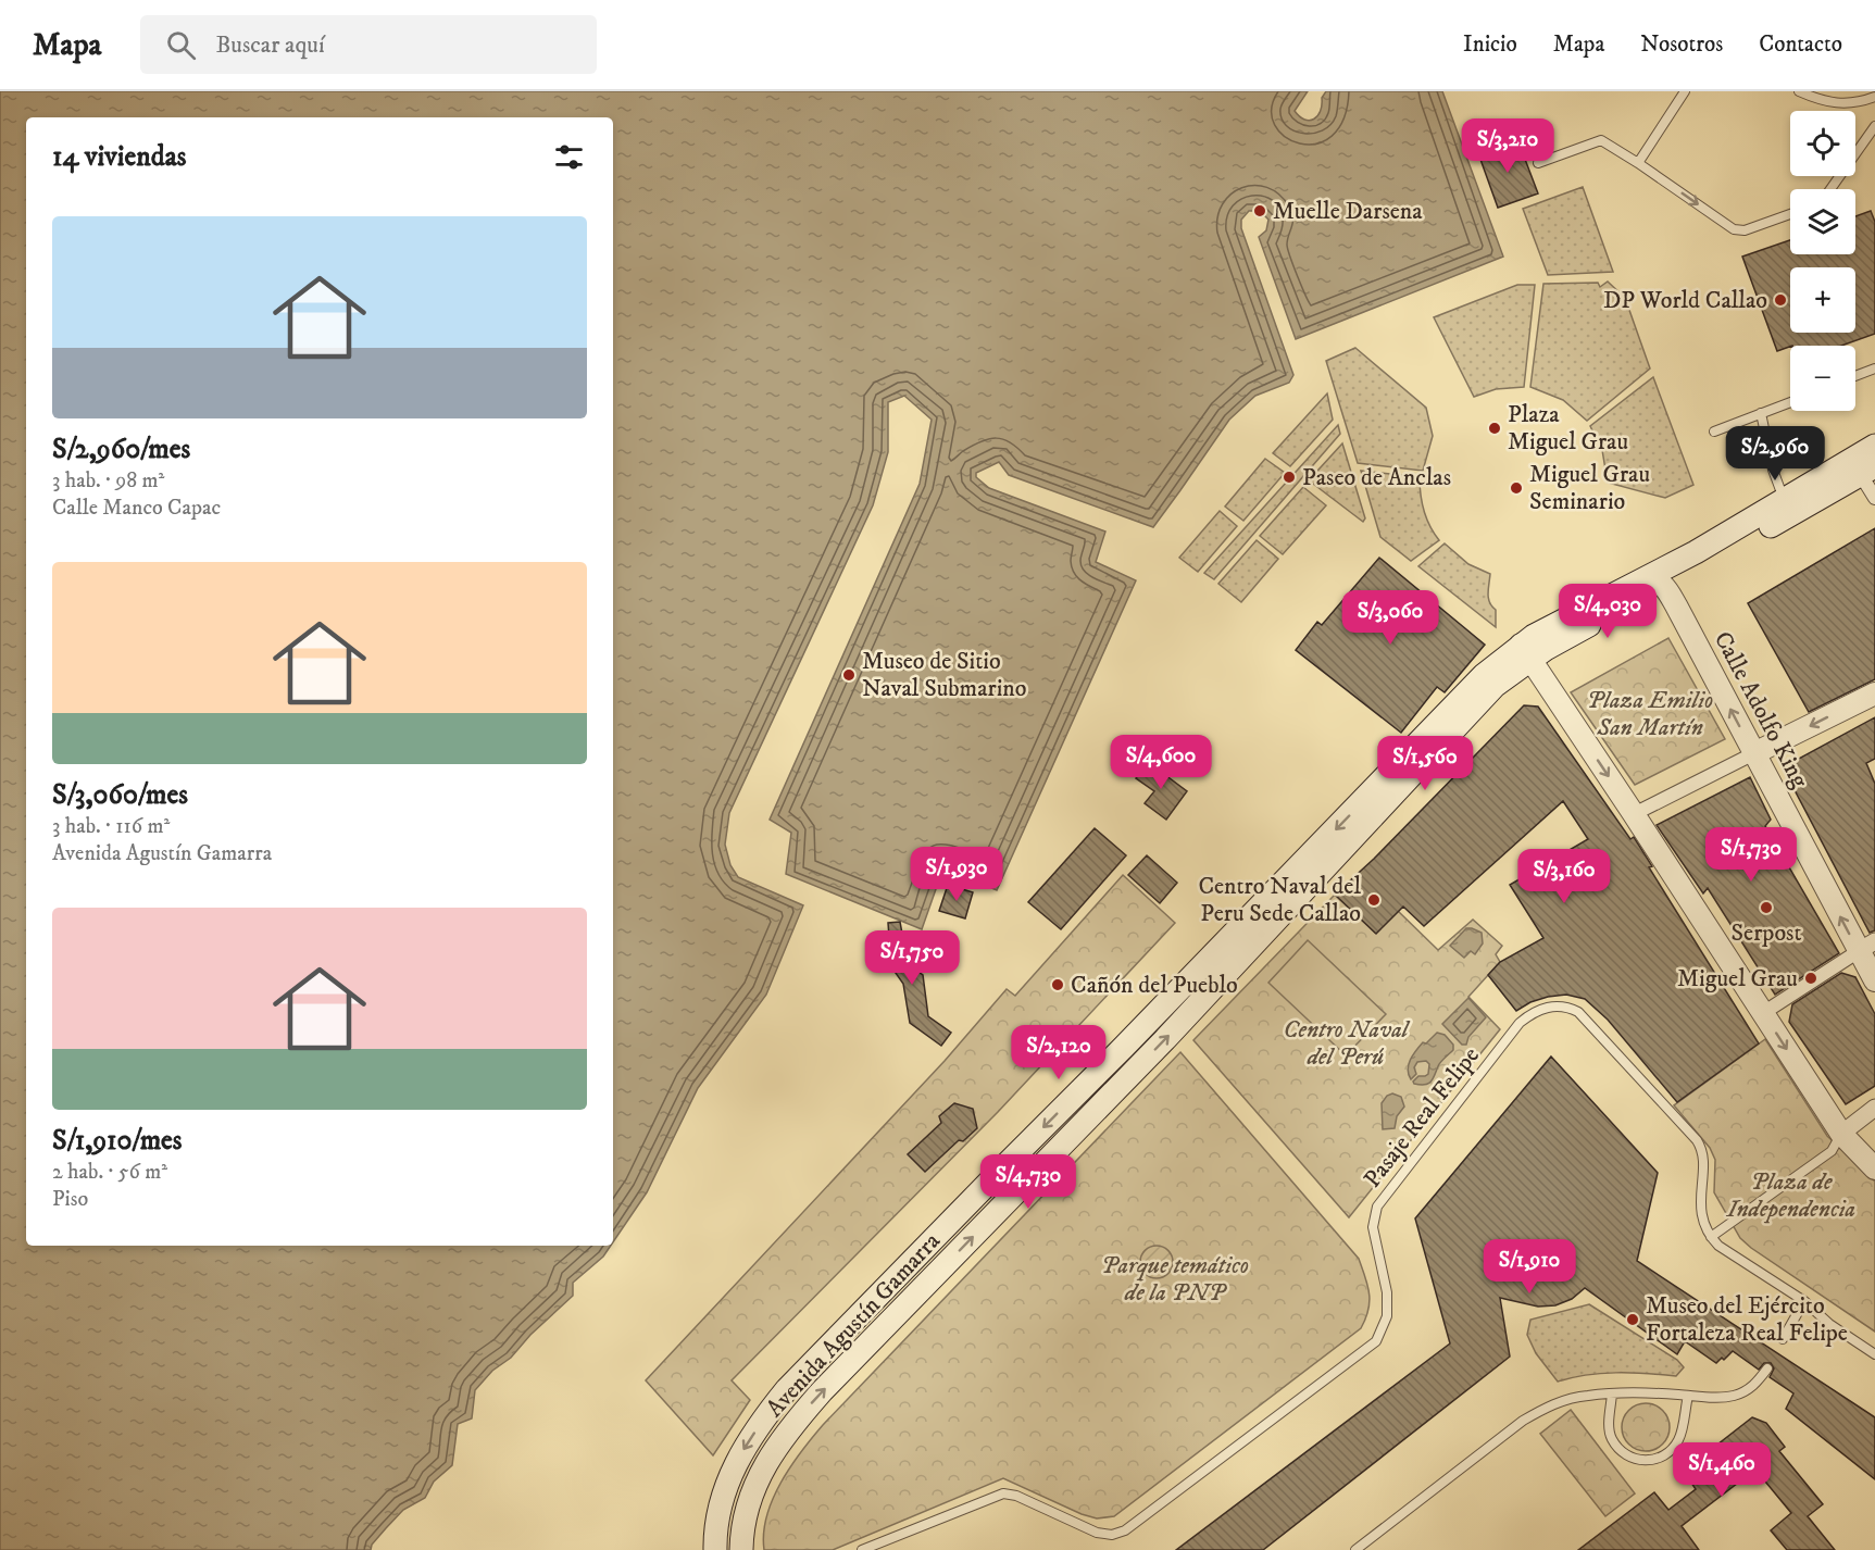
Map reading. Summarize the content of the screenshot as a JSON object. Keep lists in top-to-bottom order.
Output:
{
  "streets": {
    "main road": ["Avenida Agustín Gamarra"],
    "street": ["Calle Adolfo King"],
    "lane": ["Pasaje Real Felipe"]
  },
  "crossings": [
    ["Calle Adolfo King", "Avenida Agustín Gamarra"]
  ],
  "parks": [
    "Plaza Emilio San Martín",
    "Centro Naval del Perú",
    "Plaza de Independencia",
    "Parque temático de la PNP"
  ],
  "places": [
    "Muelle Darsena",
    "DP World Callao",
    "Plaza Miguel Grau",
    "Paseo de Anclas",
    "Miguel Grau Seminario",
    "Museo de Sitio Naval Submarino",
    "Centro Naval del Peru Sede Callao",
    "Serpost",
    "Miguel Grau",
    "Cañón del Pueblo",
    "Museo del Ejército Fortaleza Real Felipe"
  ],
  "page": {
    "header": "Mapa",
    "search": "Buscar aquí",
    "nav": [
      "Inicio",
      "Mapa",
      "Nosotros",
      "Contacto"
    ],
    "map_buttons": ["+", "−"],
    "heading": "14 viviendas",
    "price": [
      "S/3,210",
      "S/2,960",
      "S/4,030",
      "S/3,060",
      "S/4,600",
      "S/1,560",
      "S/1,730",
      "S/1,930",
      "S/3,160",
      "S/1,750",
      "S/2,120",
      "S/4,730",
      "S/1,910",
      "S/1,460"
    ],
    "list": [
      {
        "name": "S/2,960/mes",
        "note": "3 hab. · 98 m² · Calle Manco Capac"
      },
      {
        "name": "S/3,060/mes",
        "note": "3 hab. · 116 m² · Avenida Agustín Gamarra"
      },
      {
        "name": "S/1,910/mes",
        "note": "2 hab. · 56 m² · Piso"
      }
    ]
  }
}
